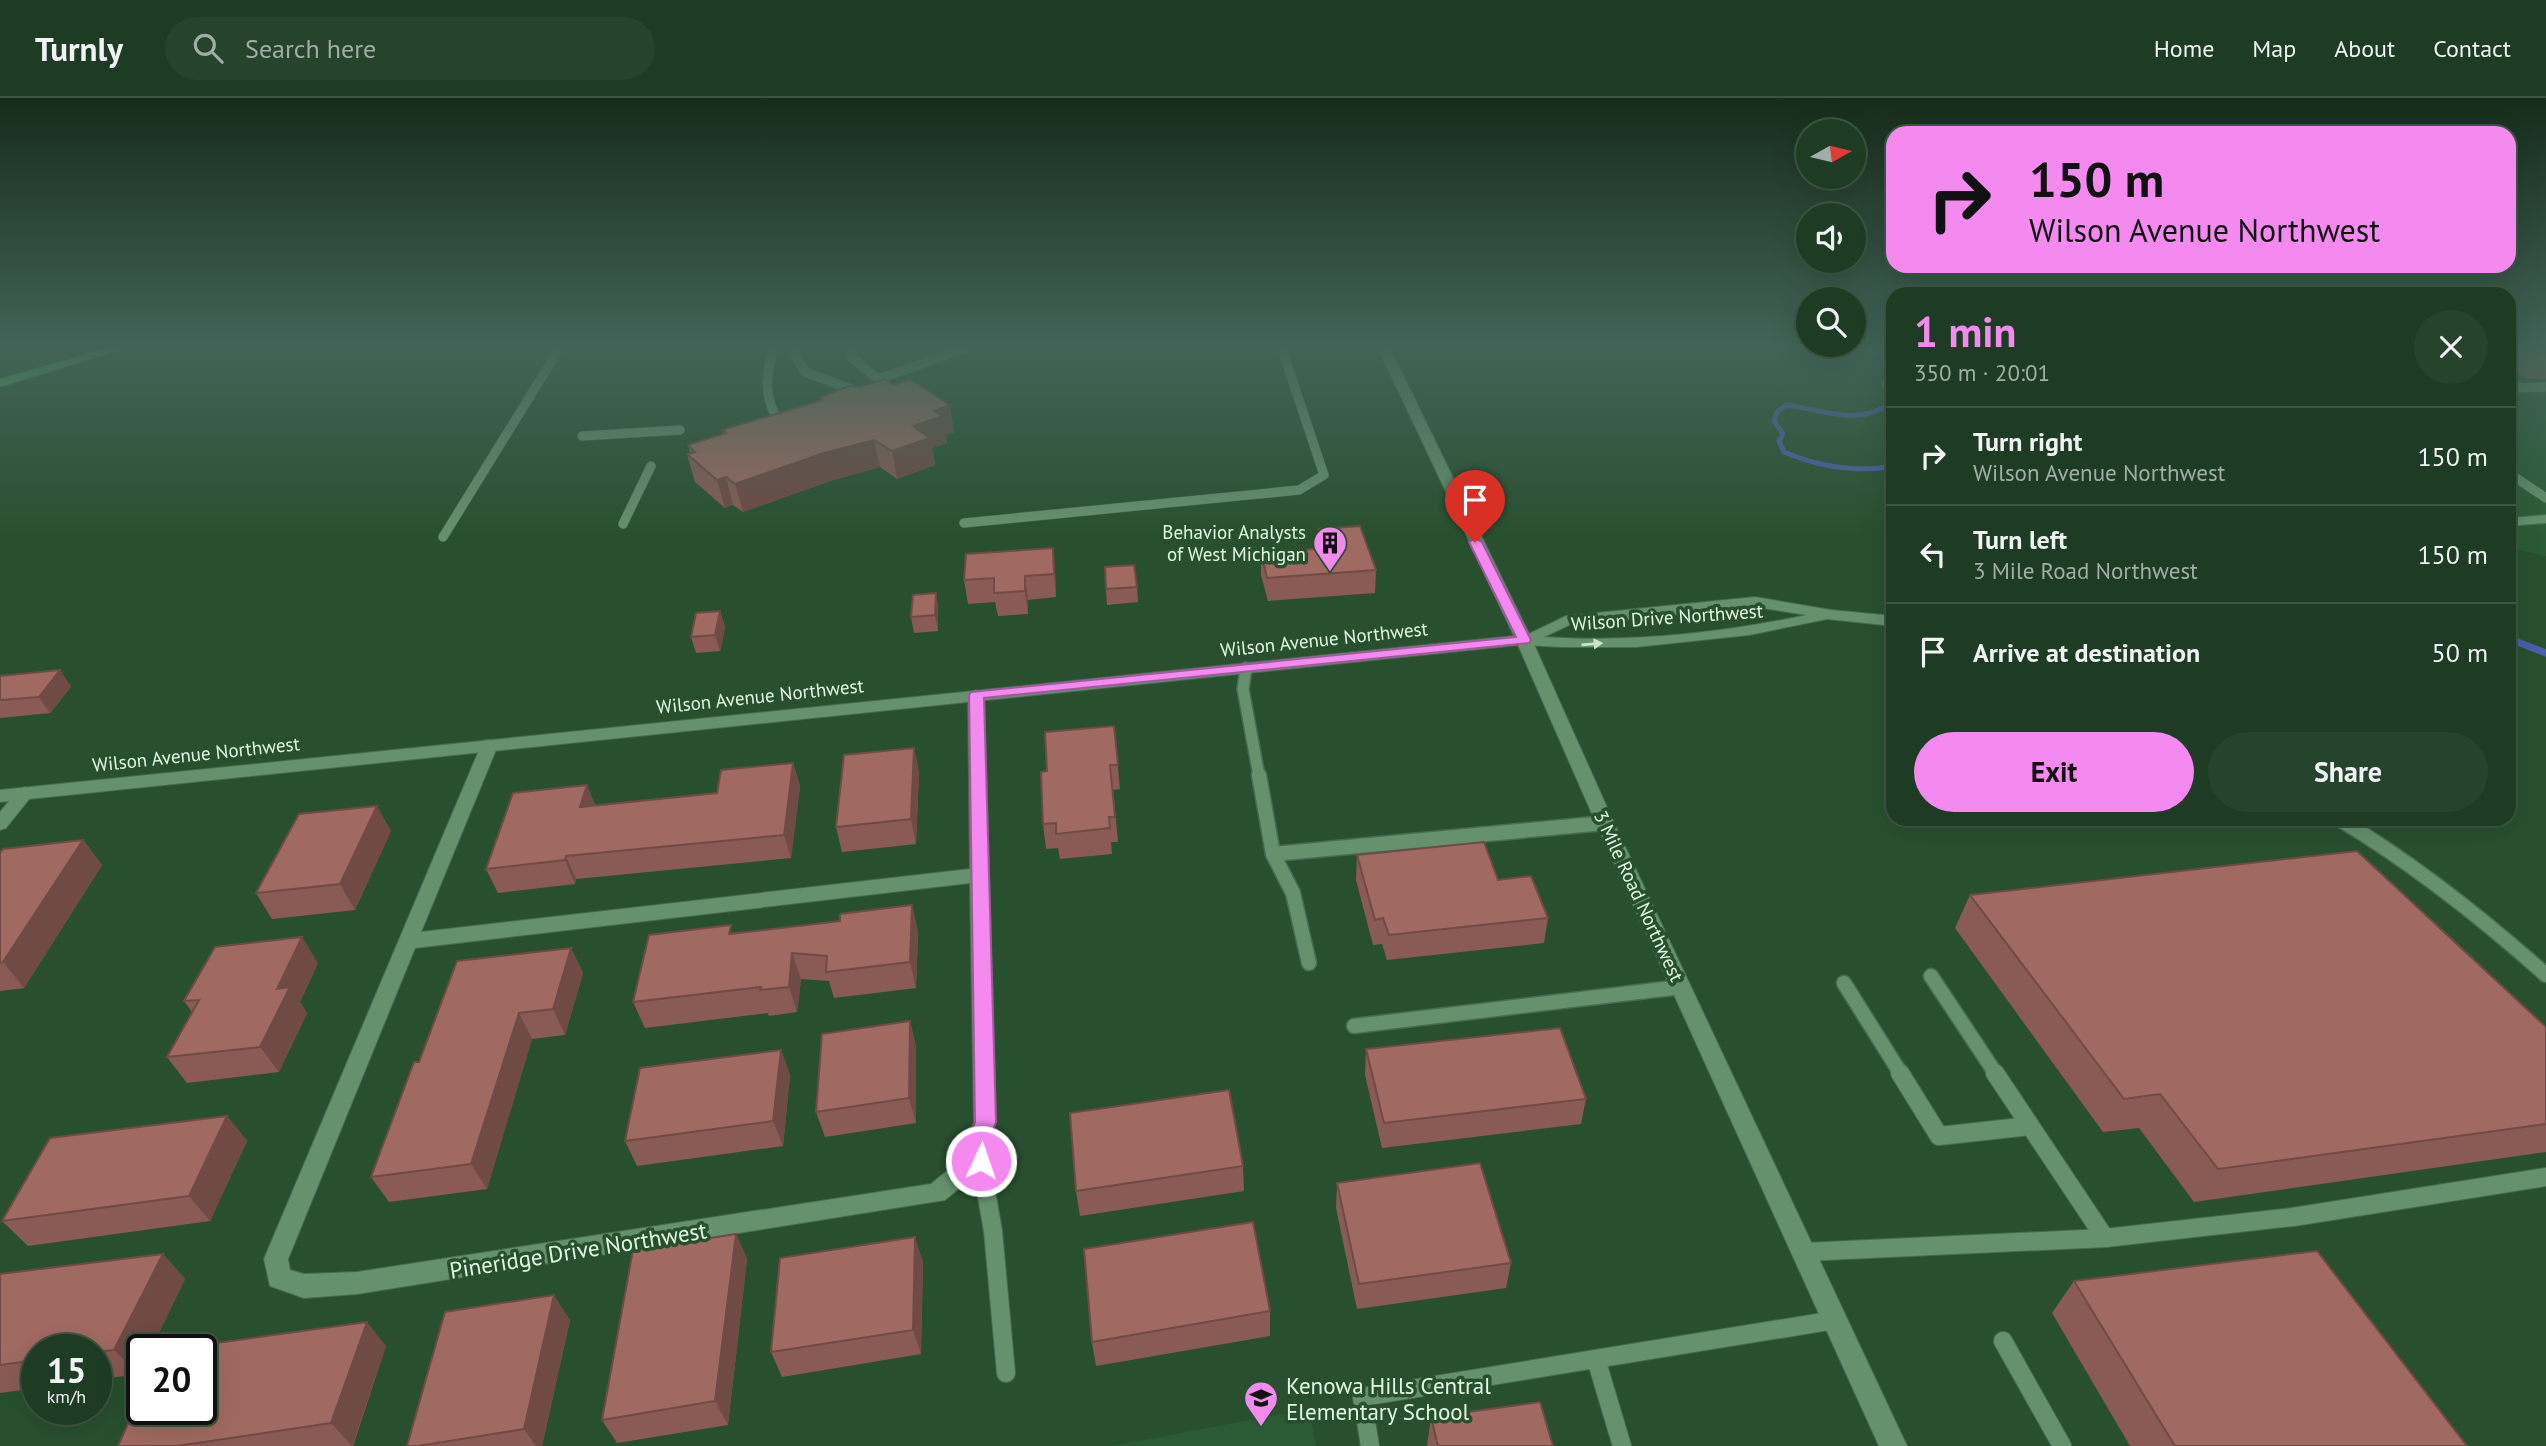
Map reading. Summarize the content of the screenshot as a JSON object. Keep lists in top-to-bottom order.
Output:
{
  "streets": {
    "street": [
      "Wilson Drive Northwest",
      "Wilson Avenue Northwest",
      "3 Mile Road Northwest",
      "Pineridge Drive Northwest"
    ]
  },
  "crossings": [
    ["Wilson Drive Northwest", "Wilson Avenue Northwest"],
    ["Wilson Drive Northwest", "3 Mile Road Northwest"],
    ["Wilson Avenue Northwest", "3 Mile Road Northwest"],
    ["Wilson Avenue Northwest", "Pineridge Drive Northwest"]
  ],
  "places": {
    "building": ["Behavior Analysts of West Michigan"],
    "school or university": ["Kenowa Hills Central Elementary School"]
  },
  "north": "right",
  "page": {
    "header": "Turnly",
    "search": "Search here",
    "nav": [
      "Home",
      "Map",
      "About",
      "Contact"
    ],
    "turn": ["150 m", "Wilson Avenue Northwest"],
    "heading": ["1 min", "350 m · 20:01"],
    "list": [
      {
        "name": "Turn right",
        "note": "Wilson Avenue Northwest",
        "value": "150 m"
      },
      {
        "name": "Turn left",
        "note": "3 Mile Road Northwest",
        "value": "150 m"
      },
      {
        "name": "Arrive at destination",
        "value": "50 m"
      }
    ],
    "buttons": ["Exit", "Share"],
    "speed": "15 km/h",
    "limit": "20"
  }
}
